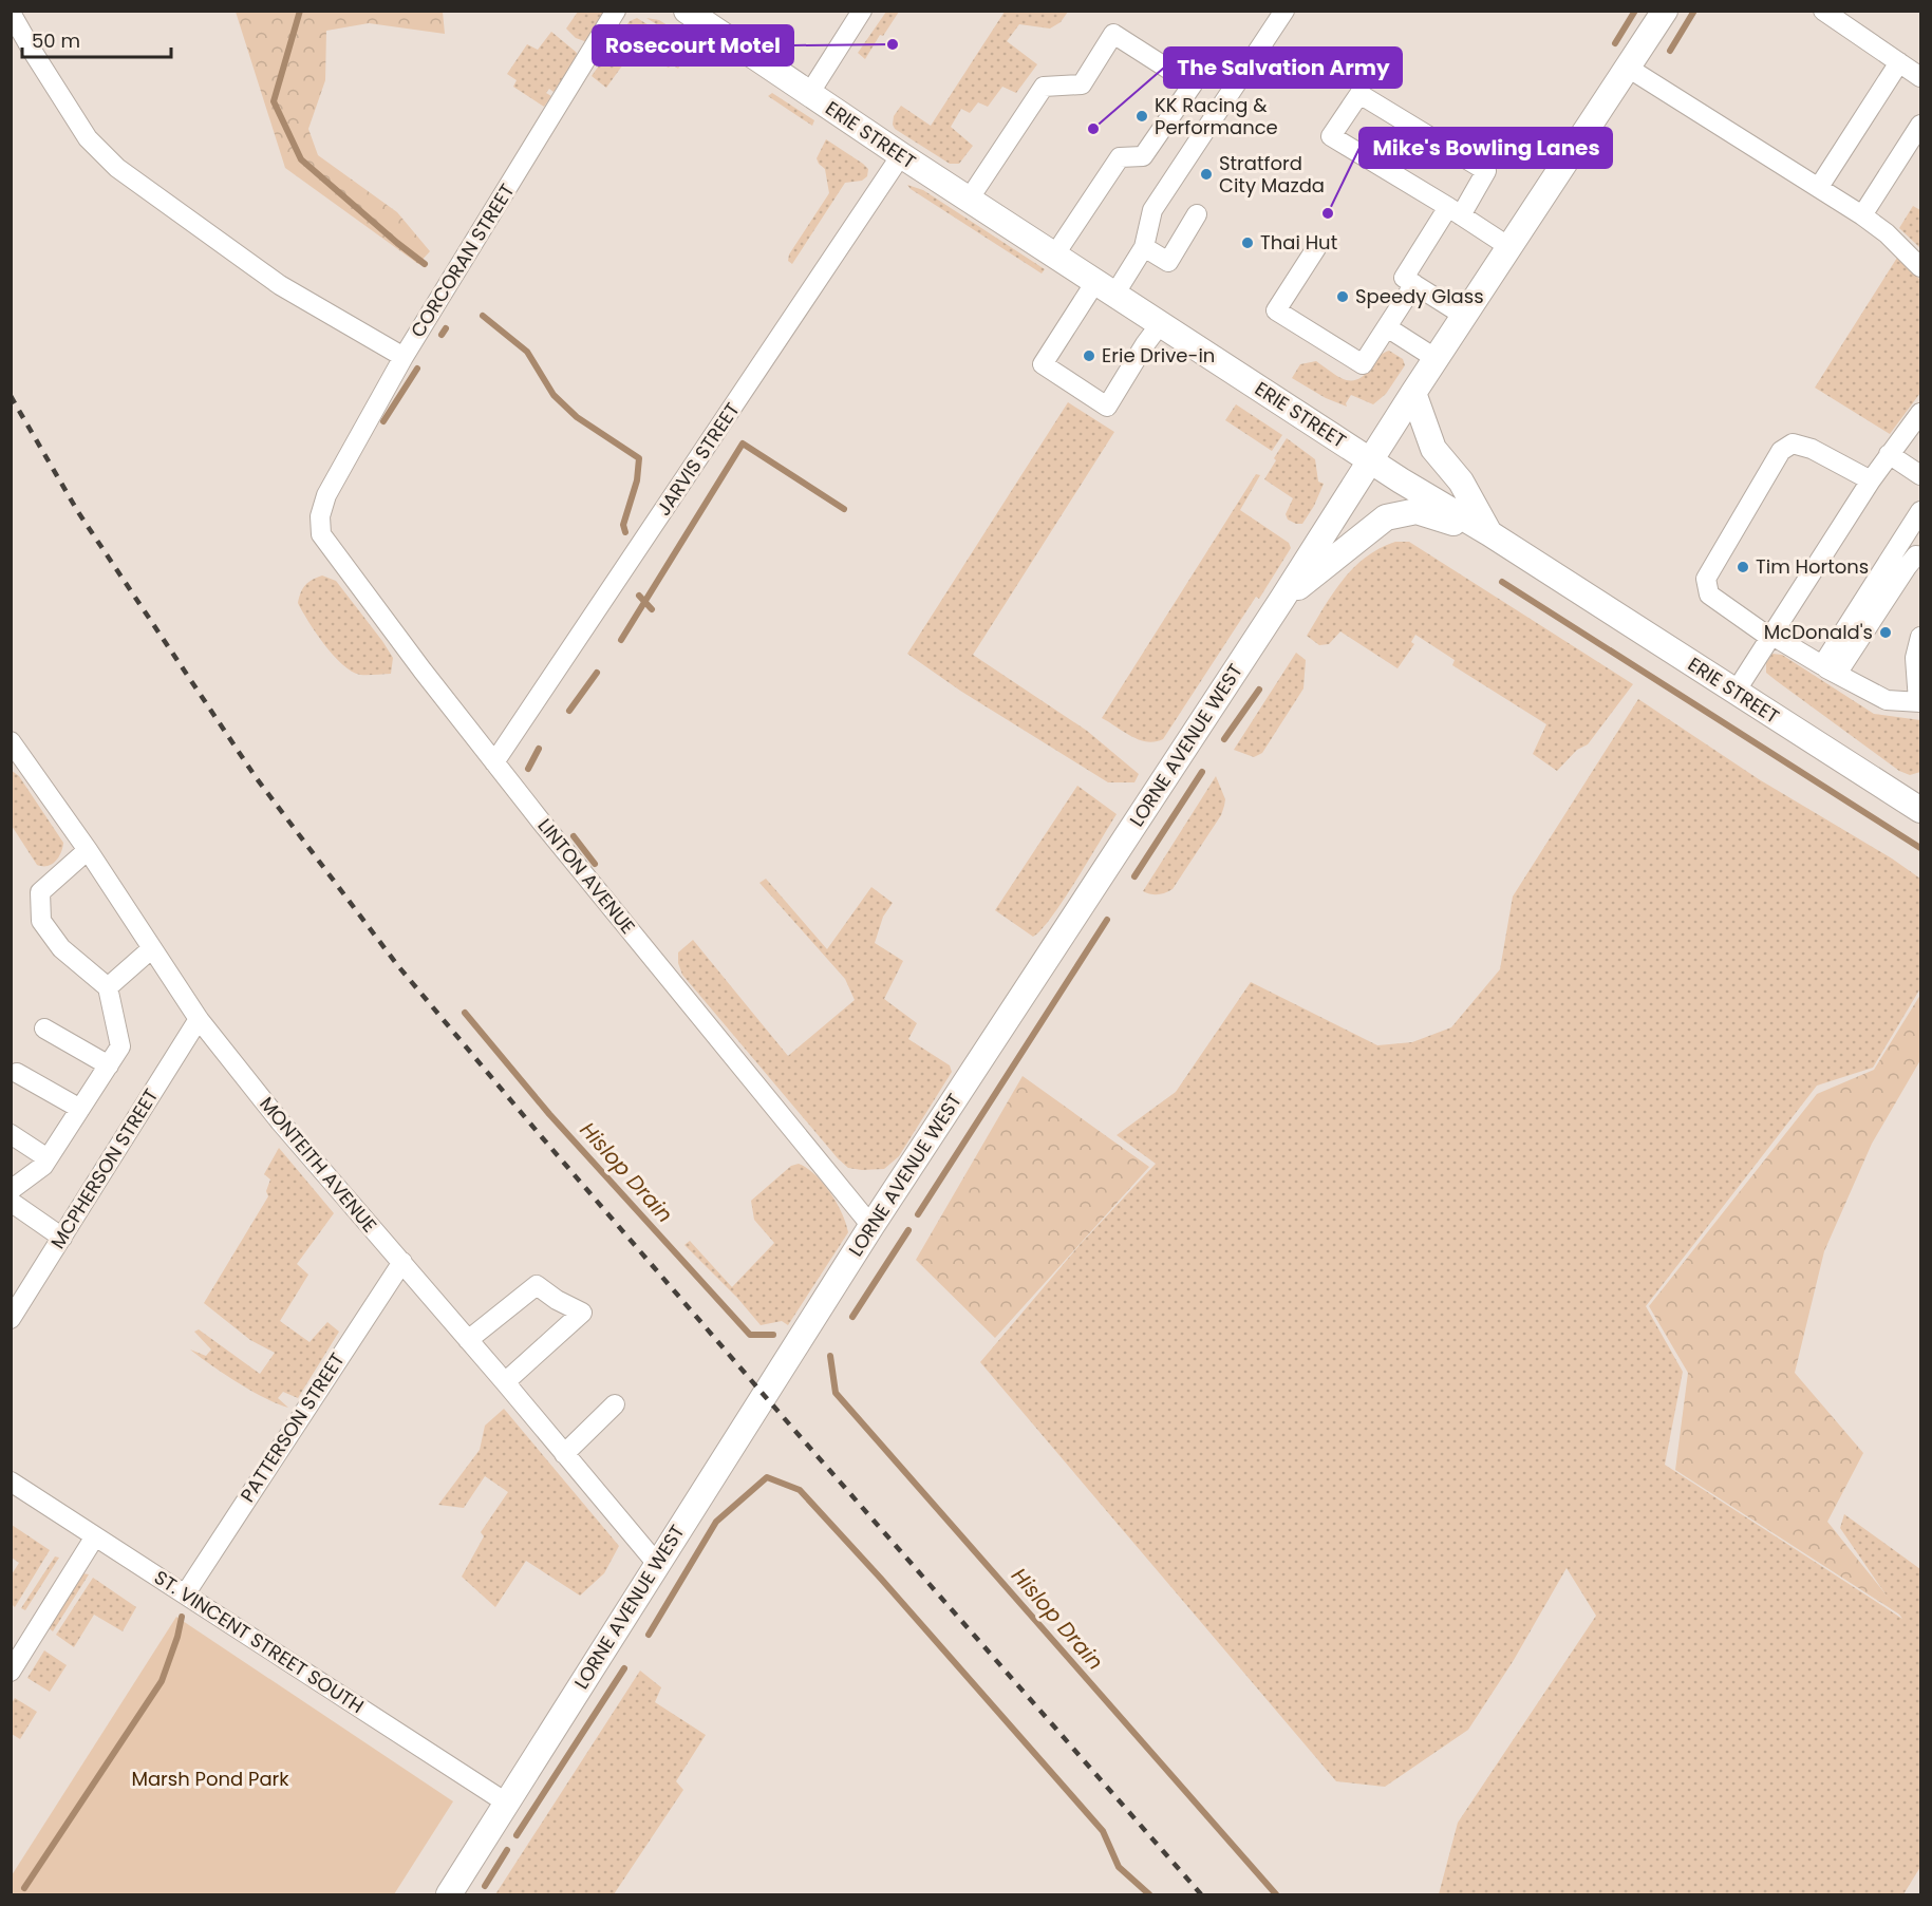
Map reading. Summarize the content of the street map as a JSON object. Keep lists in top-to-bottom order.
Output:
{
  "streets": {
    "main road": ["ERIE STREET", "LORNE AVENUE WEST"],
    "street": [
      "CORCORAN STREET",
      "JARVIS STREET",
      "LINTON AVENUE",
      "MONTEITH AVENUE",
      "MCPHERSON STREET",
      "PATTERSON STREET",
      "ST. VINCENT STREET SOUTH"
    ]
  },
  "crossings": [
    ["ERIE STREET", "JARVIS STREET"],
    ["ERIE STREET", "LORNE AVENUE WEST"],
    ["CORCORAN STREET", "LINTON AVENUE"],
    ["JARVIS STREET", "LINTON AVENUE"],
    ["LORNE AVENUE WEST", "LINTON AVENUE"],
    ["LORNE AVENUE WEST", "MONTEITH AVENUE"],
    ["LORNE AVENUE WEST", "ST. VINCENT STREET SOUTH"],
    ["MONTEITH AVENUE", "MCPHERSON STREET"],
    ["MONTEITH AVENUE", "PATTERSON STREET"],
    ["PATTERSON STREET", "ST. VINCENT STREET SOUTH"]
  ],
  "water": ["Hislop Drain"],
  "parks": ["Marsh Pond Park"],
  "places": [
    "Rosecourt Motel",
    "KK Racing & Performance",
    "The Salvation Army",
    "Stratford City Mazda",
    "Mike's Bowling Lanes",
    "Thai Hut",
    "Speedy Glass",
    "Erie Drive-in",
    "Tim Hortons",
    "McDonald's"
  ],
  "scale_bar": "50 m"
}
